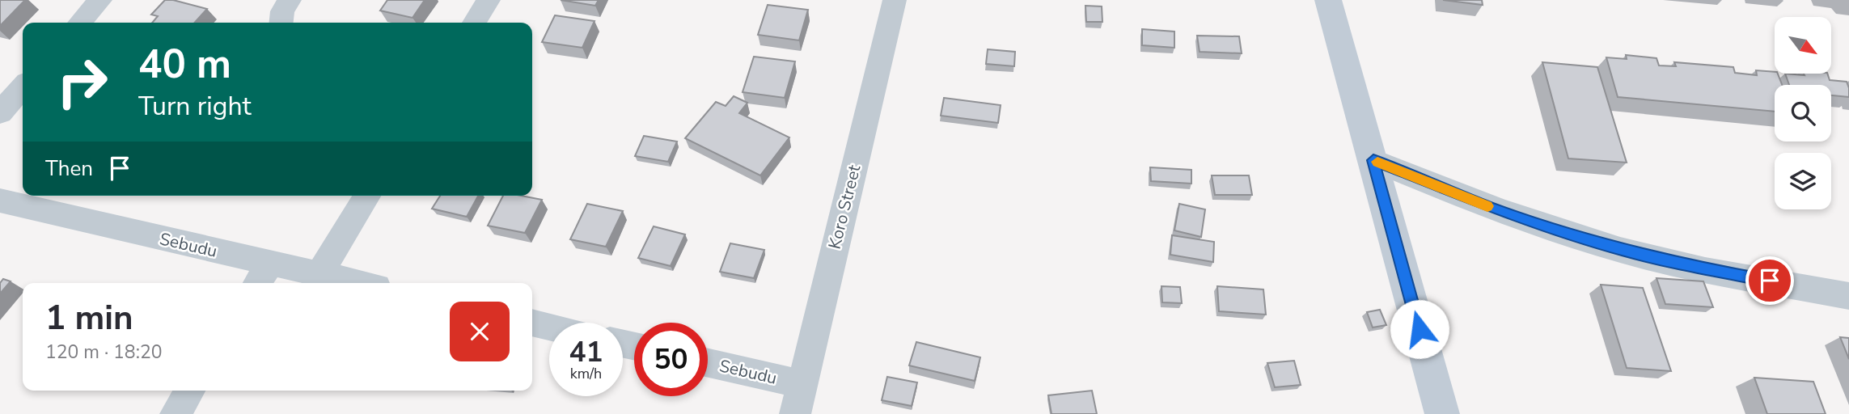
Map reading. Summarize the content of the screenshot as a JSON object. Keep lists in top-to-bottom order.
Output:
{
  "streets": {
    "street": ["Koro Street", "Sebudu"]
  },
  "crossings": [
    ["Koro Street", "Sebudu"]
  ],
  "north": "bottom right",
  "page": {
    "turn": ["40 m", "Turn right"],
    "then": "Then",
    "heading": ["1 min", "120 m · 18:20"],
    "speed": "41 km/h",
    "limit": "50"
  }
}
